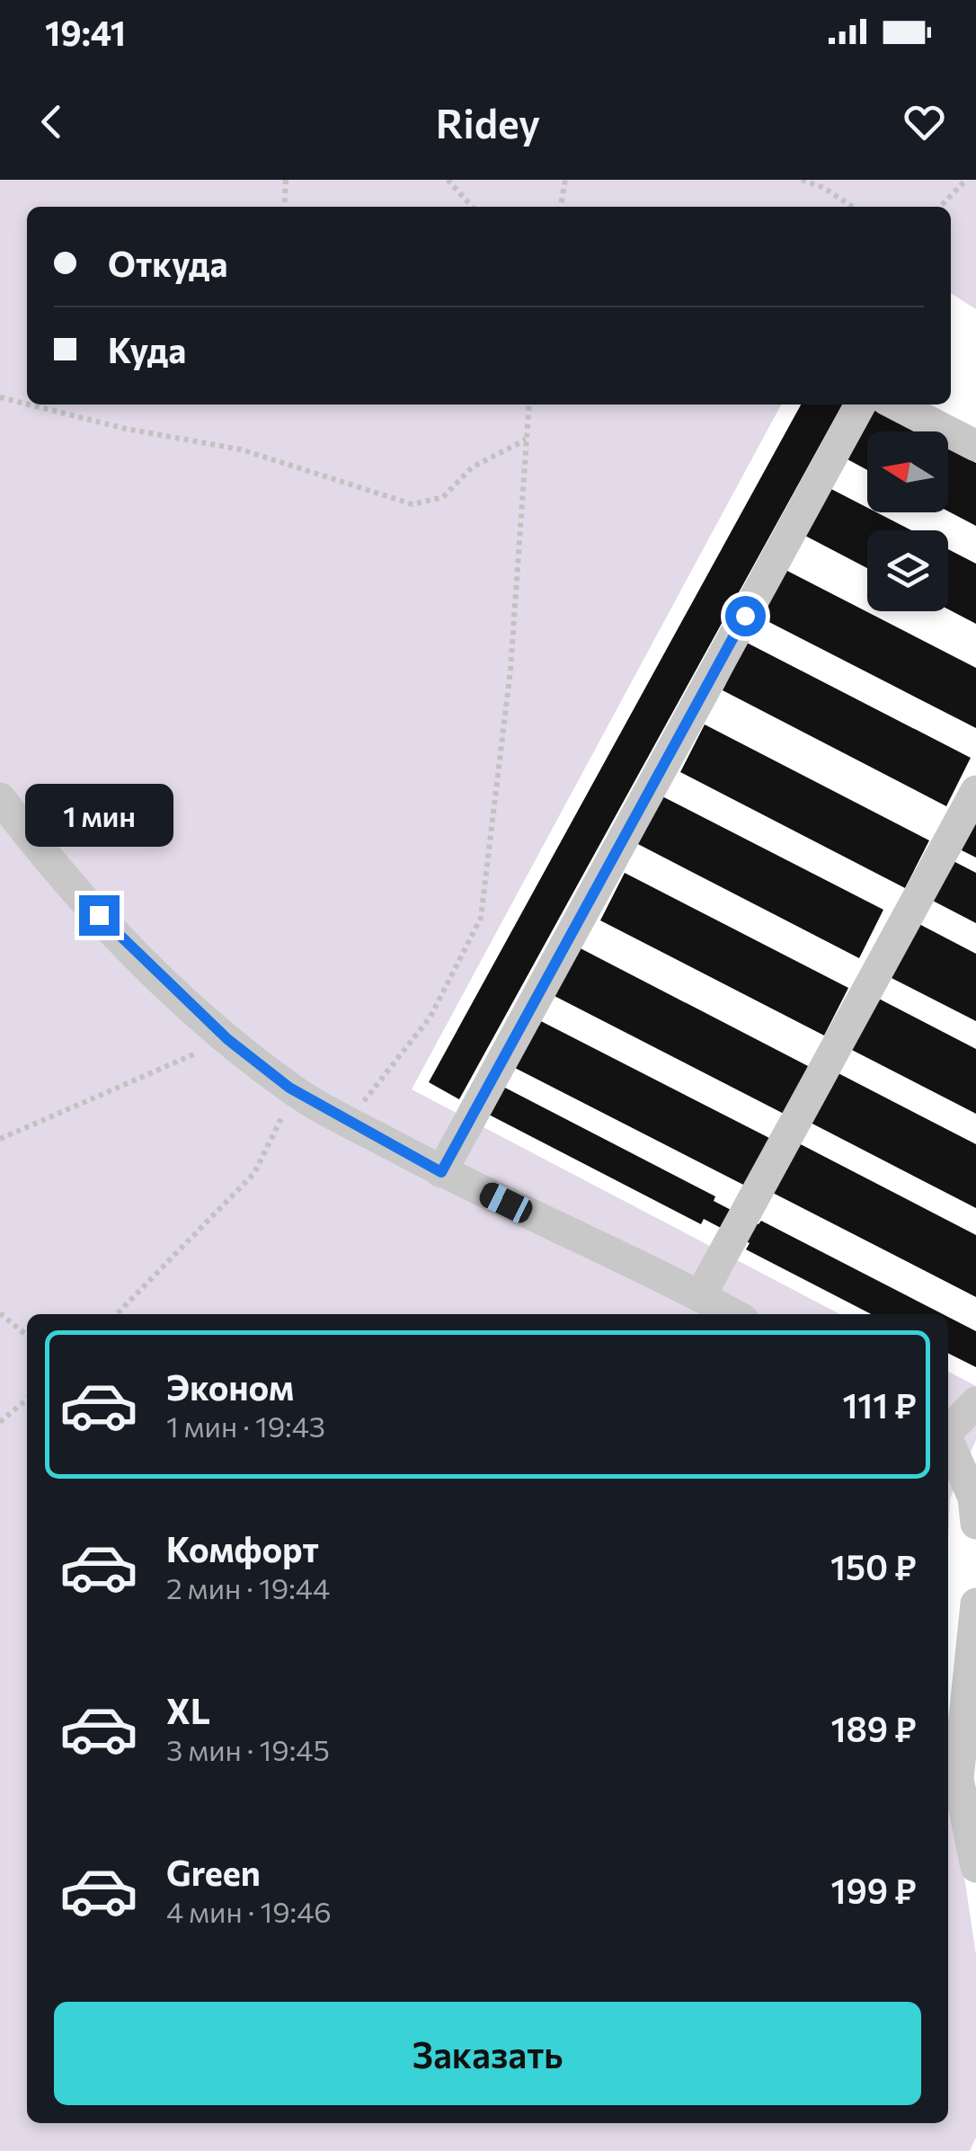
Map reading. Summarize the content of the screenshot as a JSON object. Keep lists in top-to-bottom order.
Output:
{
  "north": "left",
  "page": {
    "status": "19:41",
    "header": "Ridey",
    "banner": ["Откуда", "Куда"],
    "bubble": "1 мин",
    "list": [
      {
        "name": "Эконом",
        "note": "1 мин · 19:43",
        "value": "111 ₽"
      },
      {
        "name": "Комфорт",
        "note": "2 мин · 19:44",
        "value": "150 ₽"
      },
      {
        "name": "XL",
        "note": "3 мин · 19:45",
        "value": "189 ₽"
      },
      {
        "name": "Green",
        "note": "4 мин · 19:46",
        "value": "199 ₽"
      }
    ],
    "buttons": "Заказать"
  }
}
